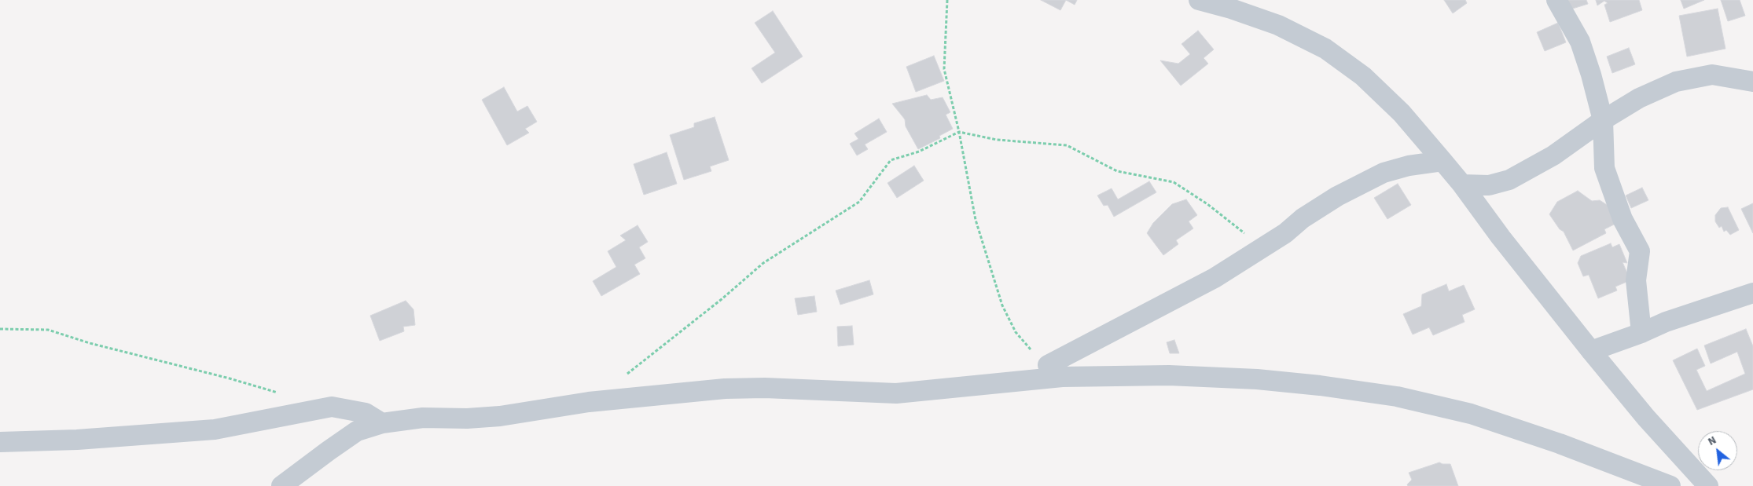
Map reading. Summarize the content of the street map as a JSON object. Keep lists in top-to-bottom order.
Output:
{
  "north": "top left"
}
